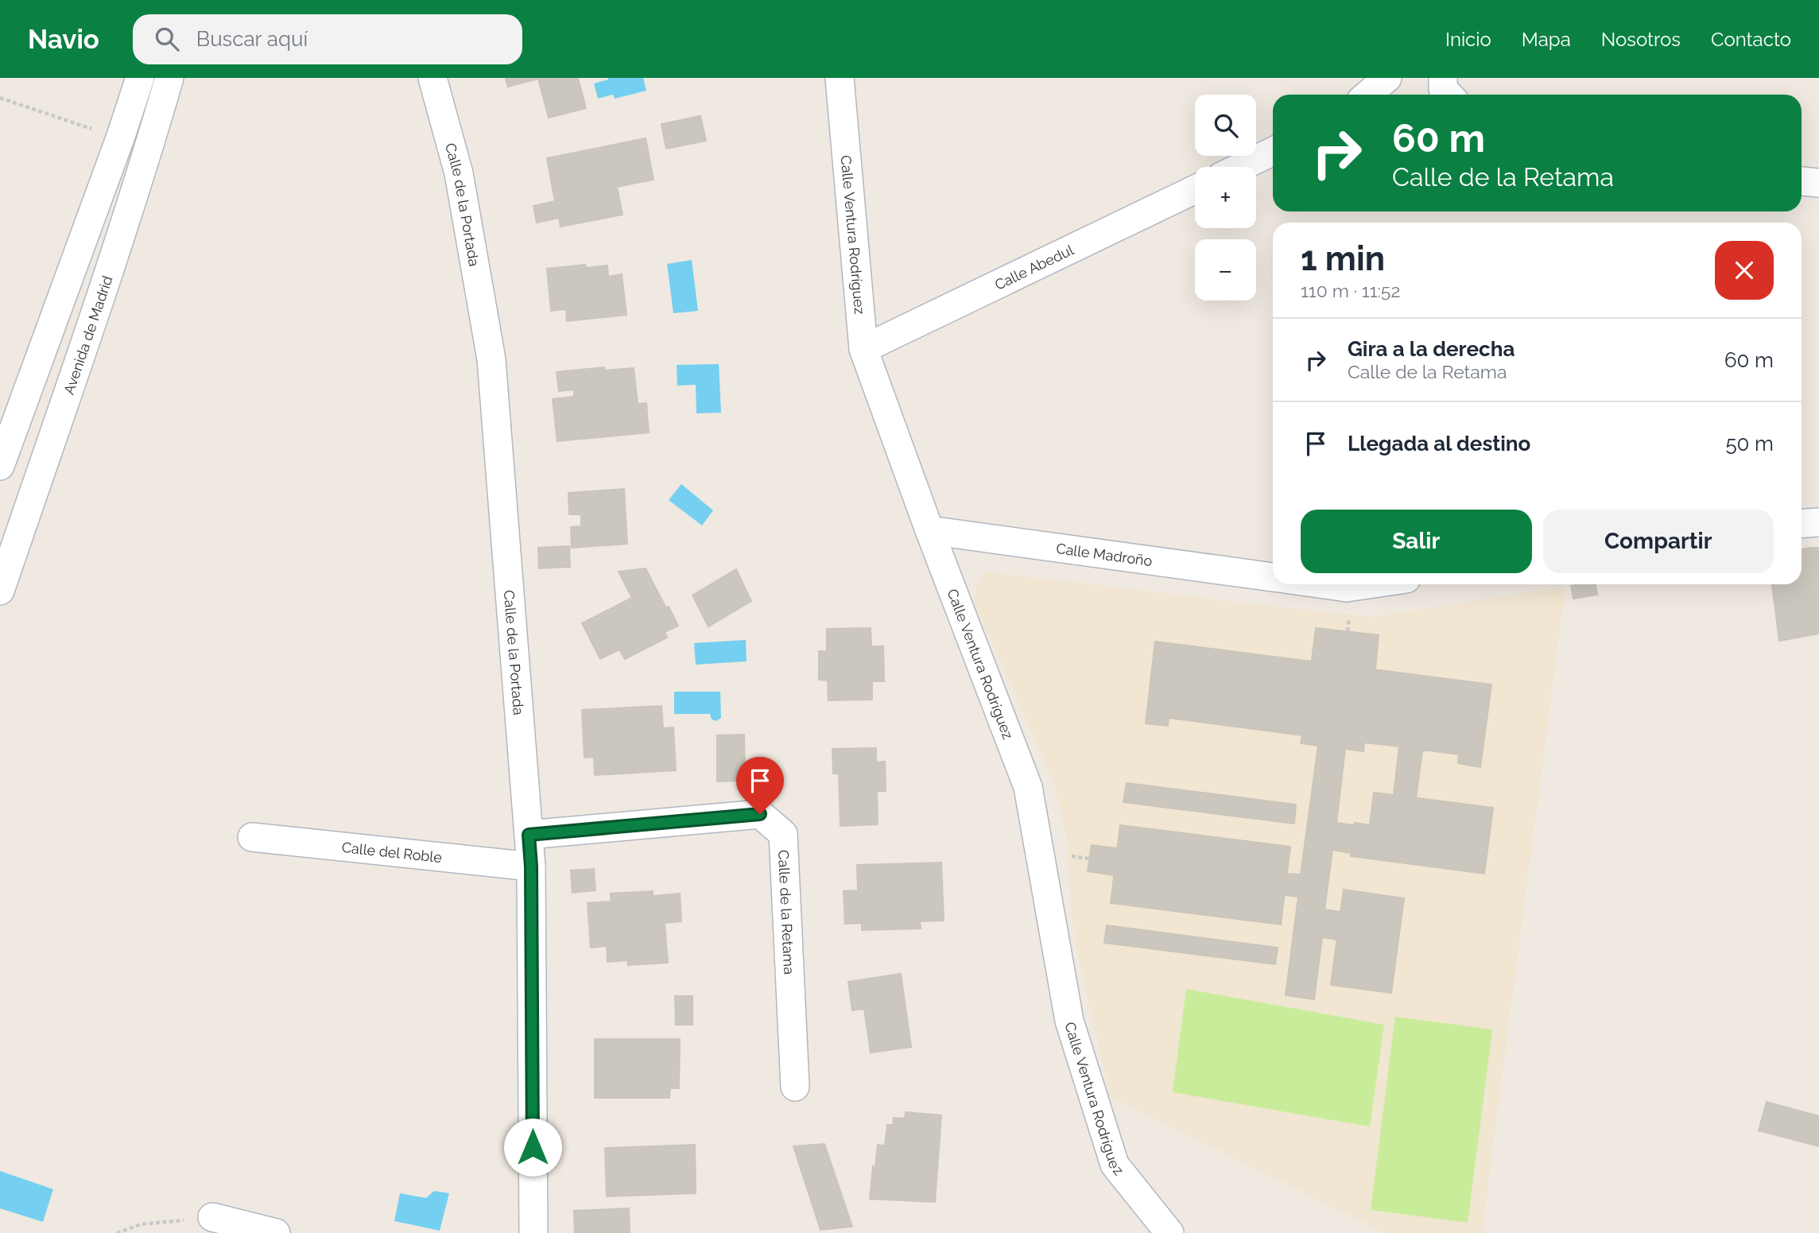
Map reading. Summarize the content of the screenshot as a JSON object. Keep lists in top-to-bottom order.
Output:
{
  "streets": {
    "street": [
      "Calle de la Portada",
      "Calle Ventura Rodríguez",
      "Calle Abedul",
      "Avenida de Madrid",
      "Calle Madroño",
      "Calle del Roble",
      "Calle de la Retama"
    ]
  },
  "crossings": [
    ["Calle de la Portada", "Calle del Roble"],
    ["Calle de la Portada", "Calle de la Retama"],
    ["Calle Ventura Rodríguez", "Calle Abedul"],
    ["Calle Ventura Rodríguez", "Calle Madroño"]
  ],
  "page": {
    "header": "Navio",
    "search": "Buscar aquí",
    "nav": [
      "Inicio",
      "Mapa",
      "Nosotros",
      "Contacto"
    ],
    "map_buttons": ["+", "−"],
    "turn": ["60 m", "Calle de la Retama"],
    "heading": ["1 min", "110 m · 11:52"],
    "list": [
      {
        "name": "Gira a la derecha",
        "note": "Calle de la Retama",
        "value": "60 m"
      },
      {
        "name": "Llegada al destino",
        "value": "50 m"
      }
    ],
    "buttons": ["Salir", "Compartir"]
  }
}
